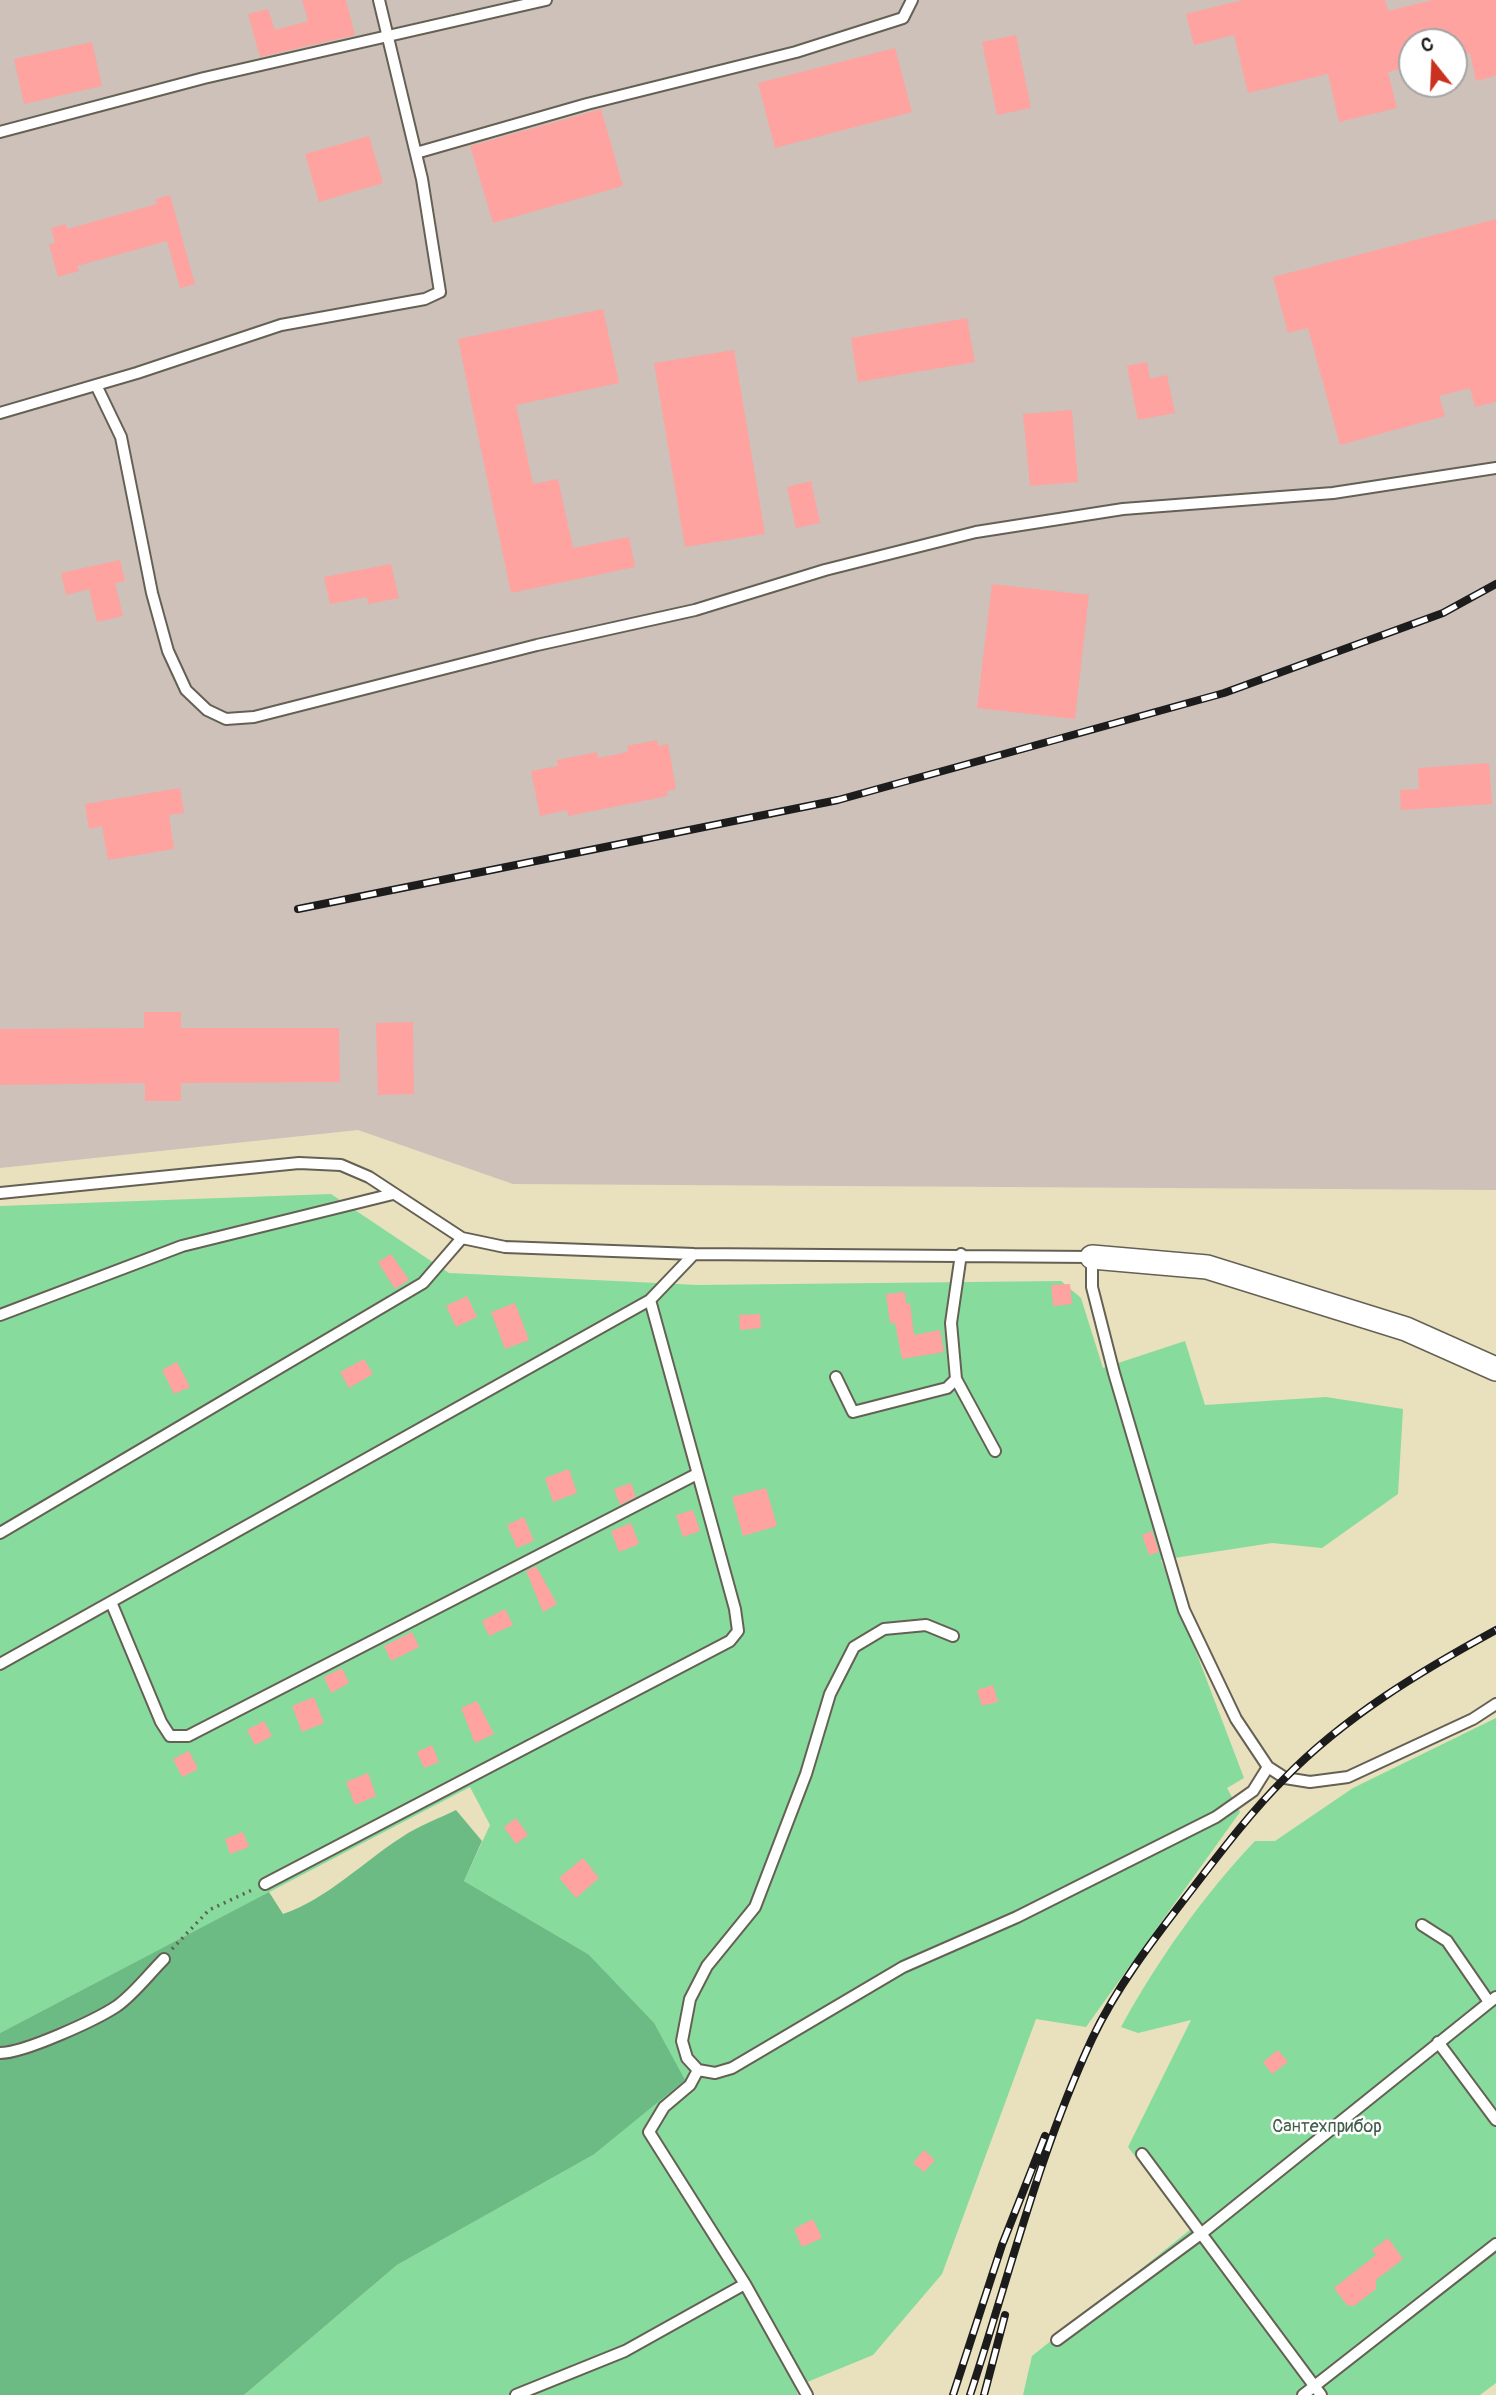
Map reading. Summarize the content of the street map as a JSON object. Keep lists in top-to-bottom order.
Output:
{
  "parks": ["Сантехприбор"],
  "north": "top"
}
